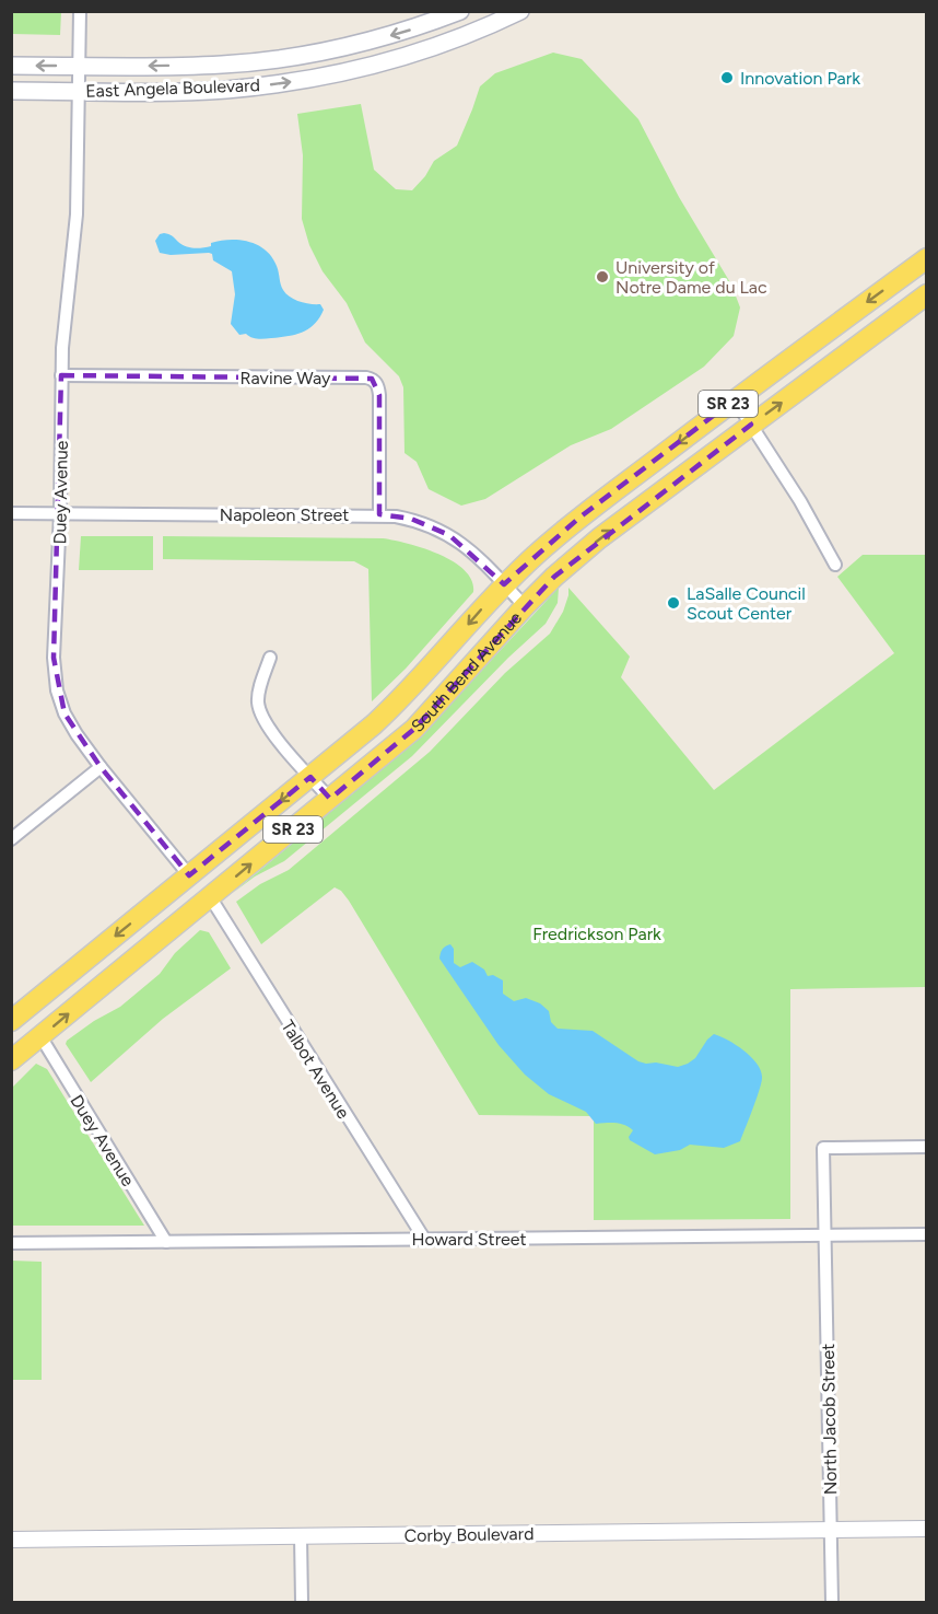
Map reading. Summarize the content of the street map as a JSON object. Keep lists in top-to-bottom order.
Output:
{
  "streets": {
    "main road": ["East Angela Boulevard", "SR 23", "South Bend Avenue"],
    "street": [
      "Ravine Way",
      "Duey Avenue",
      "Napoleon Street",
      "Talbot Avenue",
      "Howard Street",
      "North Jacob Street",
      "Corby Boulevard"
    ]
  },
  "crossings": [
    ["East Angela Boulevard", "Duey Avenue"],
    ["Ravine Way", "Duey Avenue"],
    ["Ravine Way", "Napoleon Street"],
    ["Duey Avenue", "Napoleon Street"],
    ["Duey Avenue", "South Bend Avenue"],
    ["Duey Avenue", "Howard Street"],
    ["Napoleon Street", "South Bend Avenue"],
    ["South Bend Avenue", "Talbot Avenue"],
    ["Talbot Avenue", "Howard Street"],
    ["Howard Street", "North Jacob Street"],
    ["North Jacob Street", "Corby Boulevard"]
  ],
  "parks": ["Fredrickson Park"],
  "places": ["Innovation Park", "University of Notre Dame du Lac", "LaSalle Council Scout Center"]
}
